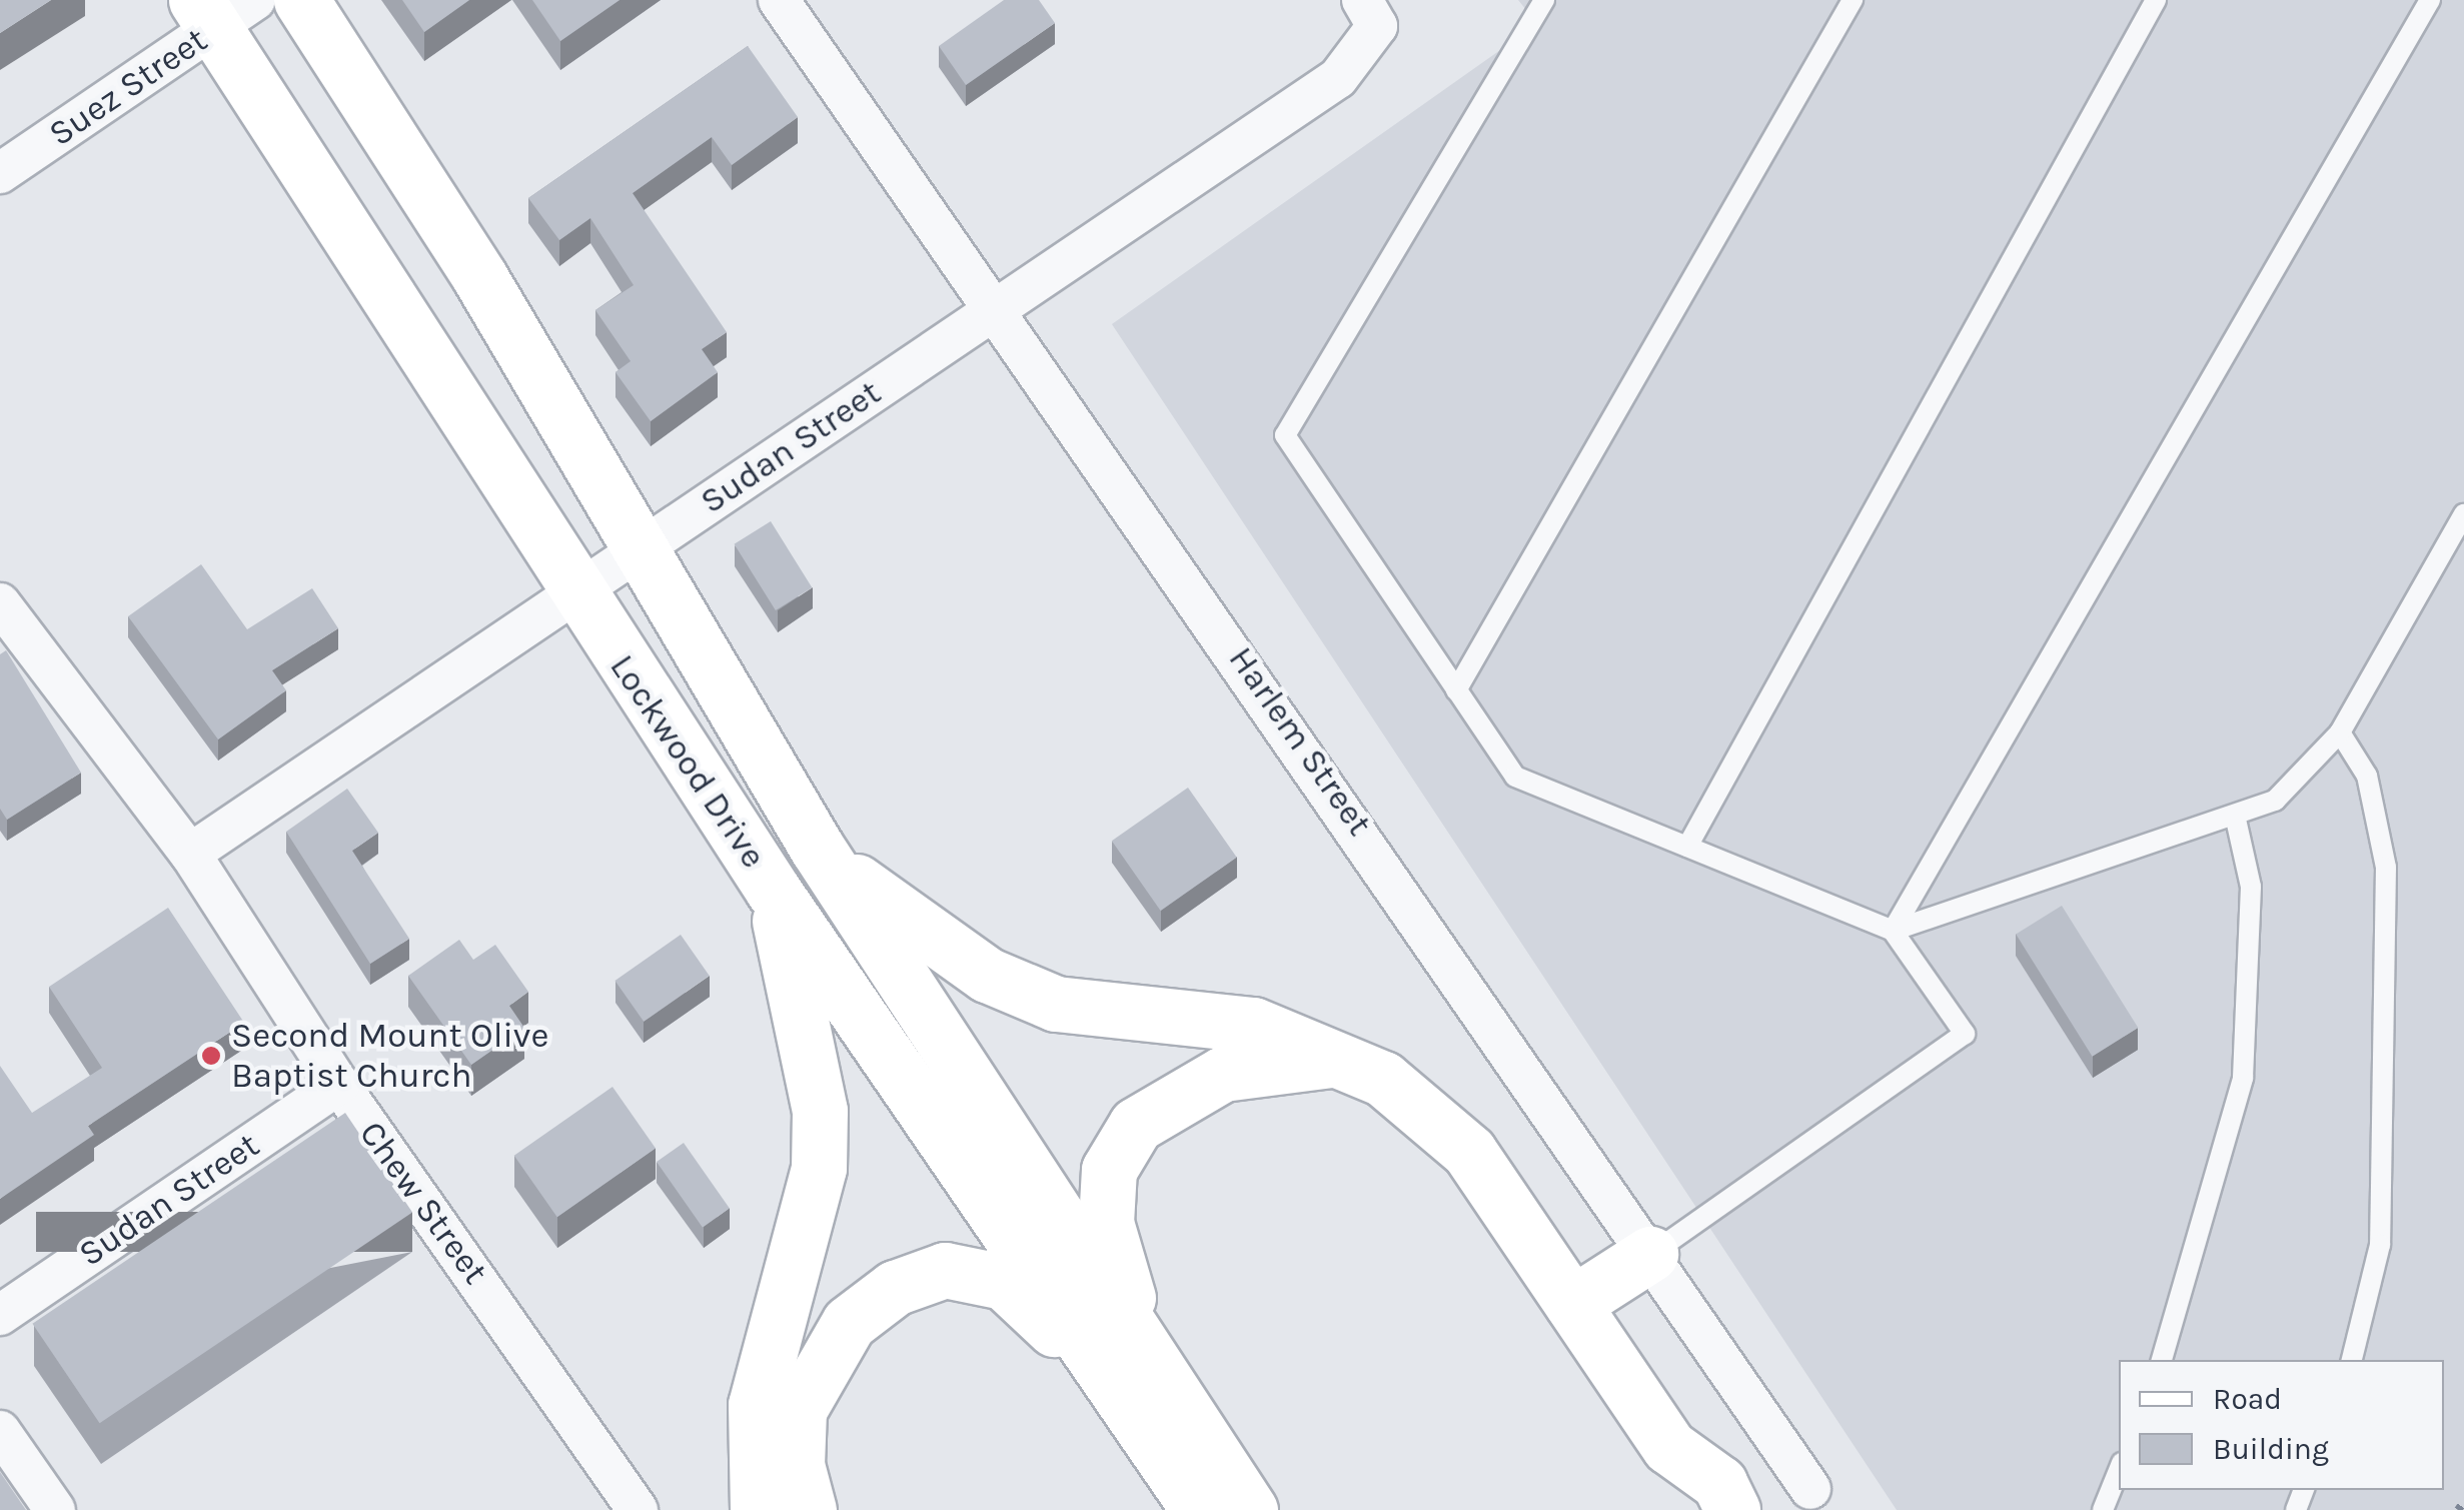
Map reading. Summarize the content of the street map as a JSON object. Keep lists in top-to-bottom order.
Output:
{
  "streets": {
    "main road": ["Lockwood Drive"],
    "street": [
      "Suez Street",
      "Sudan Street",
      "Harlem Street",
      "Chew Street"
    ]
  },
  "crossings": [
    ["Suez Street", "Lockwood Drive"],
    ["Sudan Street", "Harlem Street"],
    ["Sudan Street", "Lockwood Drive"],
    ["Sudan Street", "Chew Street"]
  ],
  "places": ["Second Mount Olive Baptist Church"],
  "legend": ["Road", "Building"]
}
